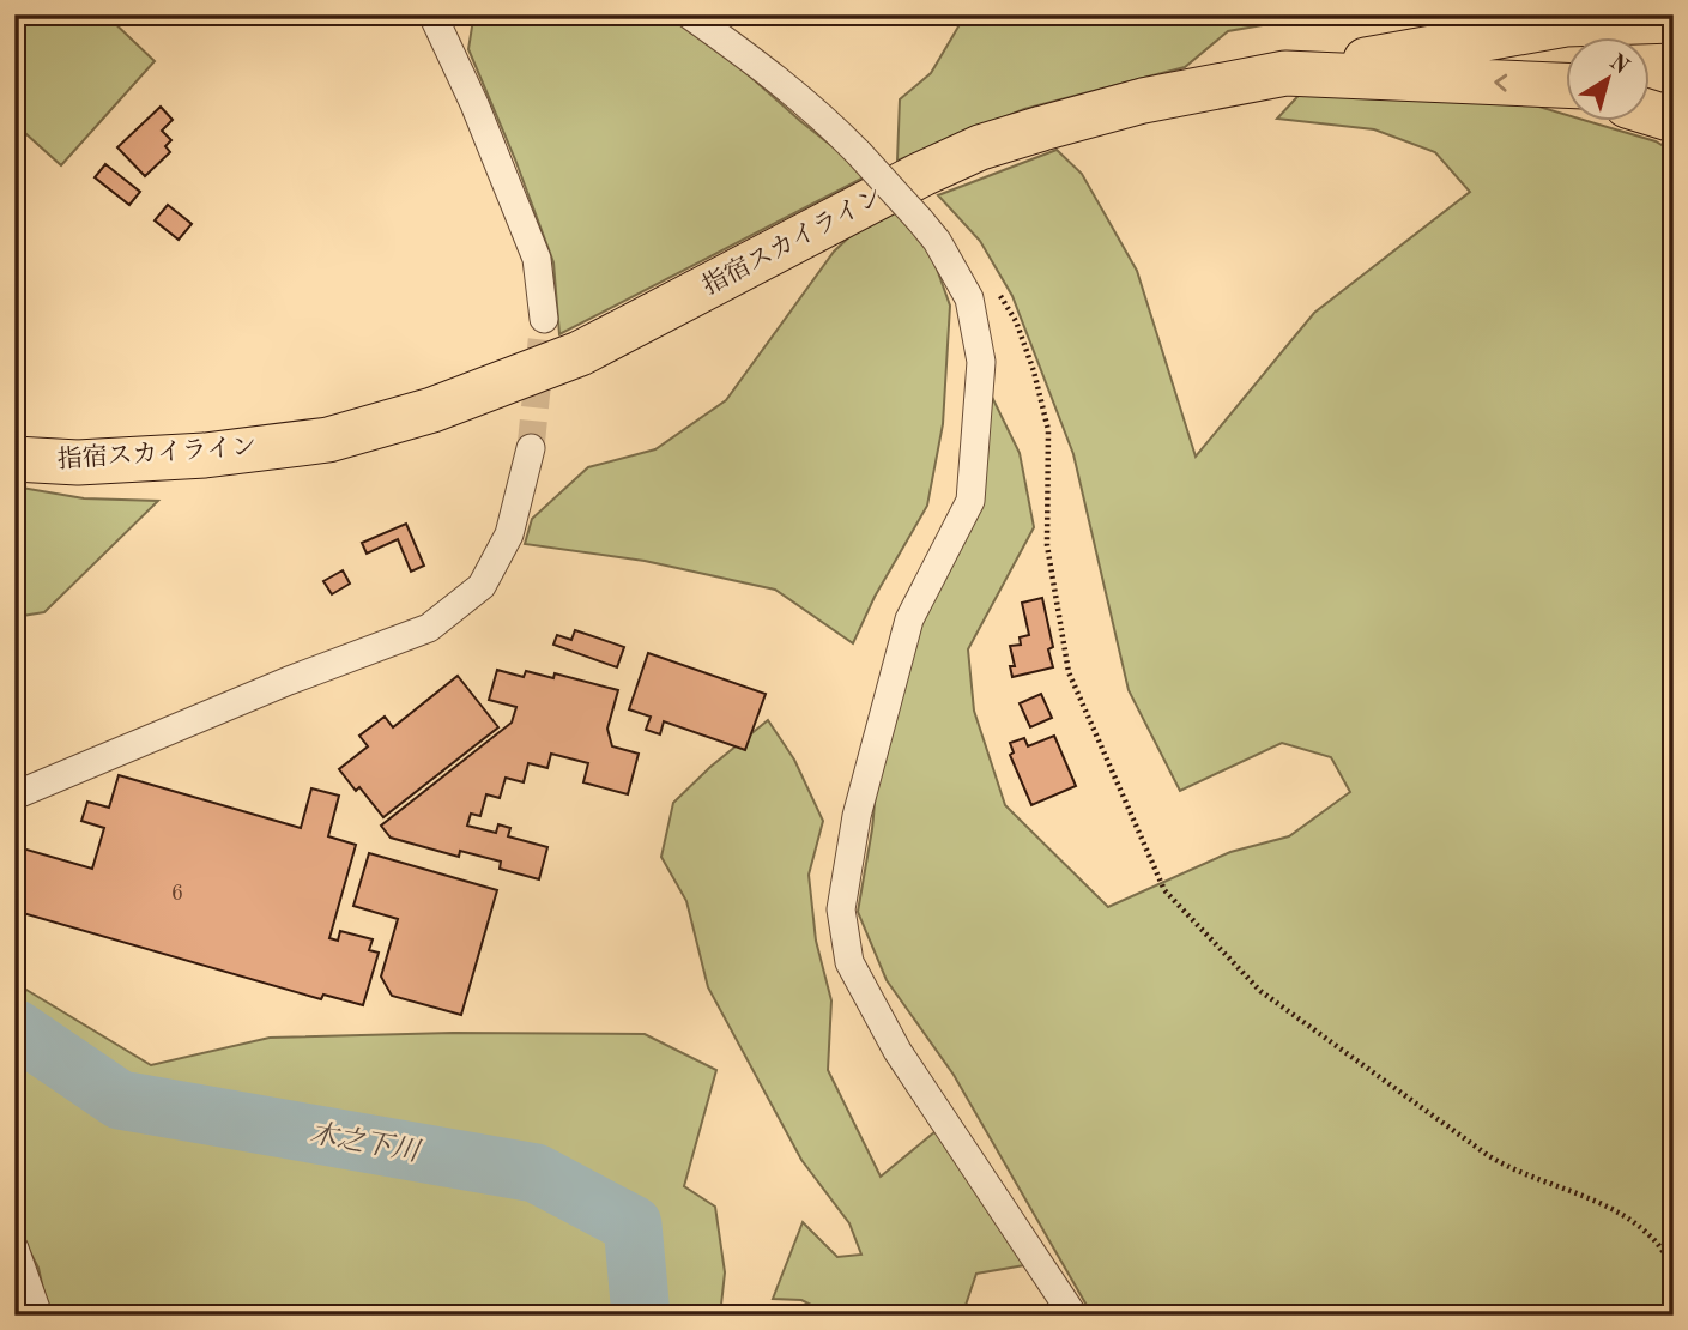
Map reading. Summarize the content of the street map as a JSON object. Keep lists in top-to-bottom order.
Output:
{
  "streets": {
    "main road": ["指宿スカイライン"]
  },
  "water": ["木之下川"],
  "house_numbers": ["6"],
  "north": "top right"
}
